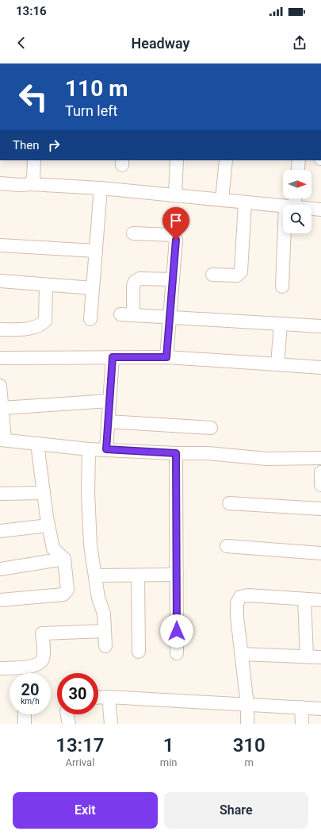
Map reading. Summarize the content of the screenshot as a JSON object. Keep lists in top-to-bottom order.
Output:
{
  "north": "right",
  "page": {
    "status": "13:16",
    "header": "Headway",
    "turn": ["110 m", "Turn left"],
    "then": "Then",
    "speed": "20 km/h",
    "limit": "30",
    "eta": [
      "13:17",
      "Arrival",
      "1",
      "min",
      "310",
      "m"
    ],
    "buttons": ["Exit", "Share"]
  }
}
